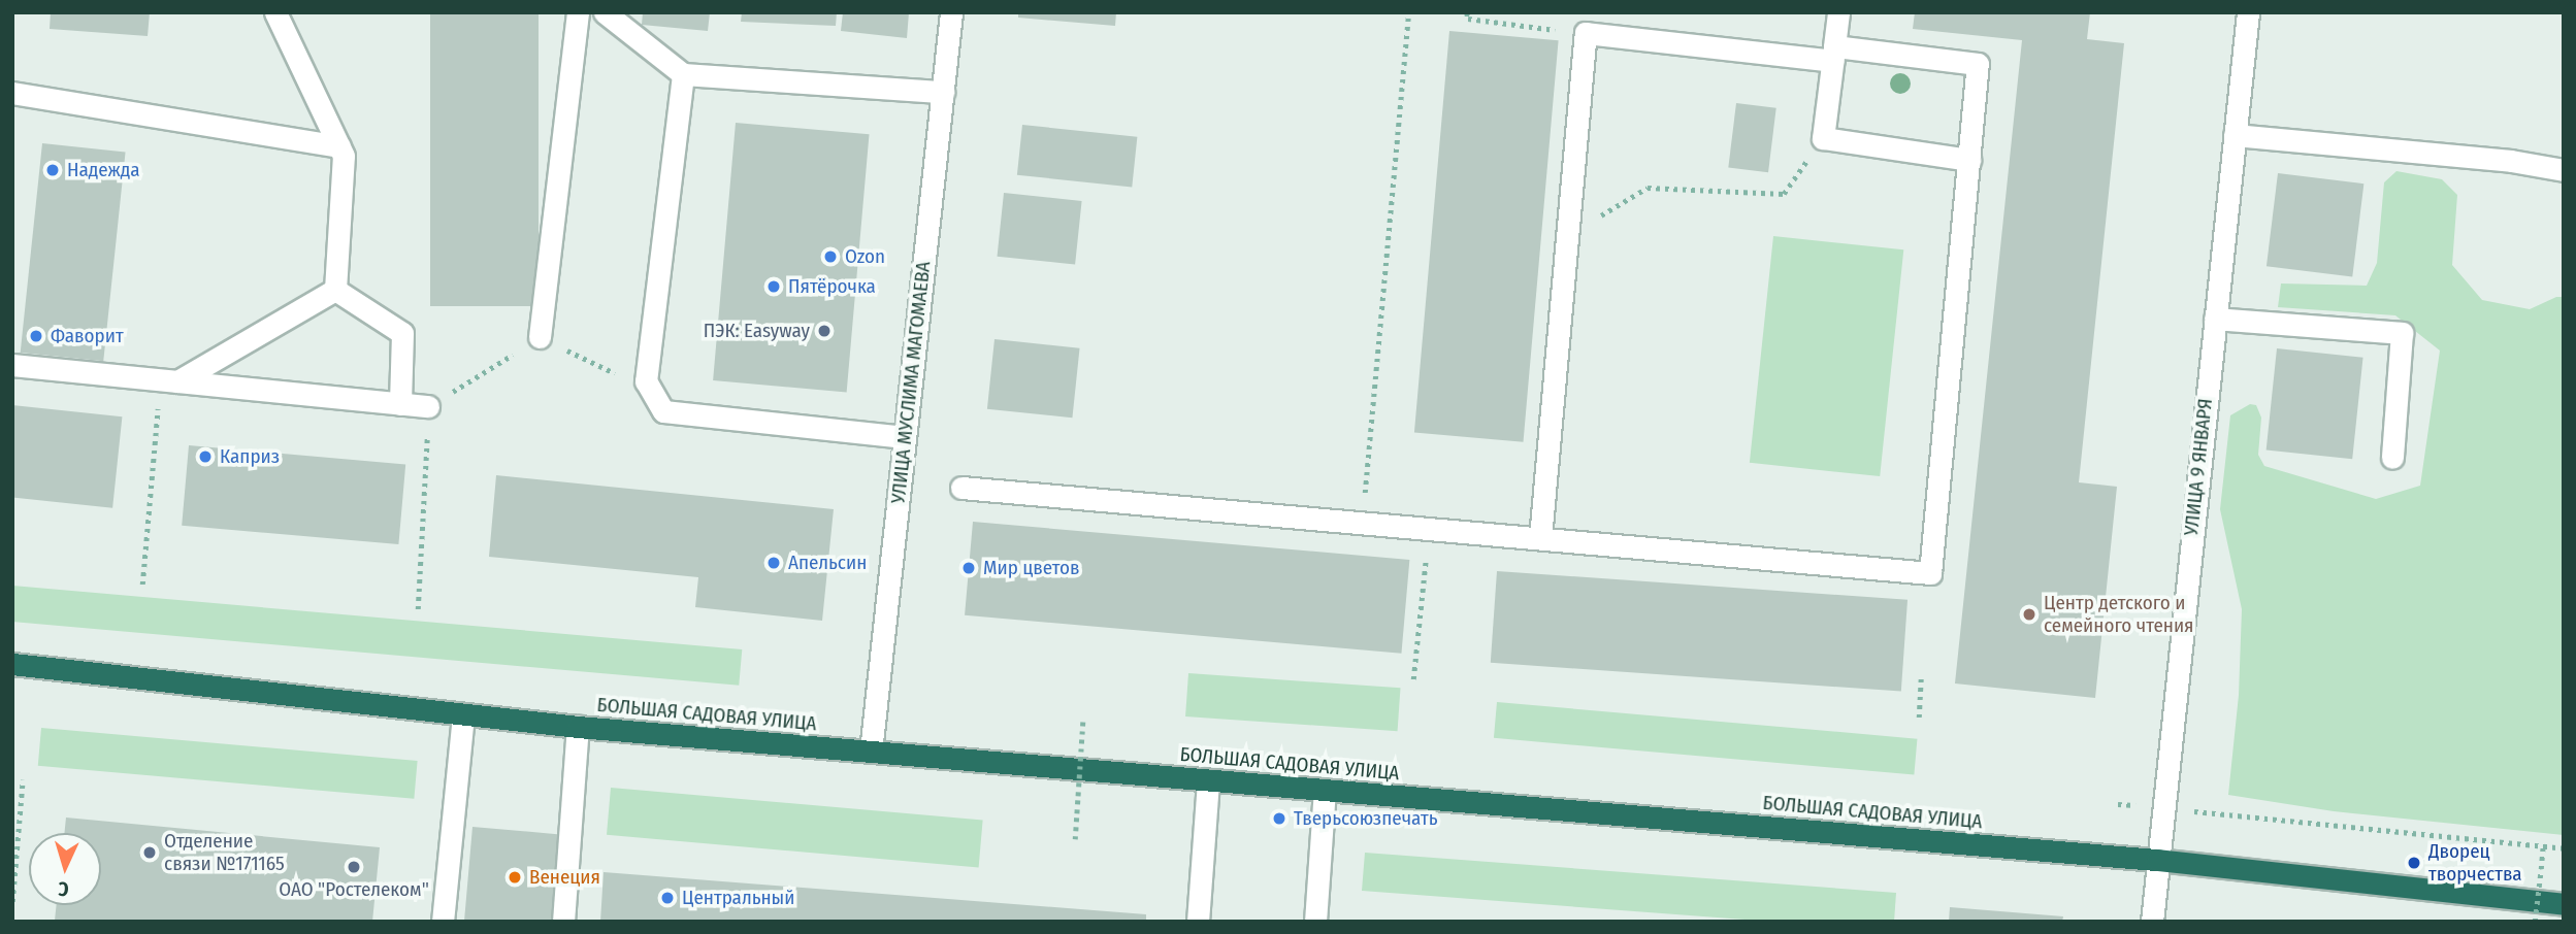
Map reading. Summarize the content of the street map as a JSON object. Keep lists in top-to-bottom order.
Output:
{
  "streets": {
    "highway": ["БОЛЬШАЯ САДОВАЯ УЛИЦА"],
    "street": ["УЛИЦА МУСЛИМА МАГОМАЕВА", "УЛИЦА 9 ЯНВАРЯ"]
  },
  "crossings": [
    ["УЛИЦА МУСЛИМА МАГОМАЕВА", "БОЛЬШАЯ САДОВАЯ УЛИЦА"],
    ["УЛИЦА 9 ЯНВАРЯ", "БОЛЬШАЯ САДОВАЯ УЛИЦА"]
  ],
  "places": [
    "Надежда",
    "Ozon",
    "Пятёрочка",
    "ПЭК: Easyway",
    "Фаворит",
    "Каприз",
    "Апельсин",
    "Мир цветов",
    "Центр детского и семейного чтения",
    "Тверьсоюзпечать",
    "Отделение связи №171165",
    "Дворец творчества",
    "ОАО \"Ростелеком\"",
    "Венеция",
    "Центральный"
  ],
  "north": "bottom"
}
